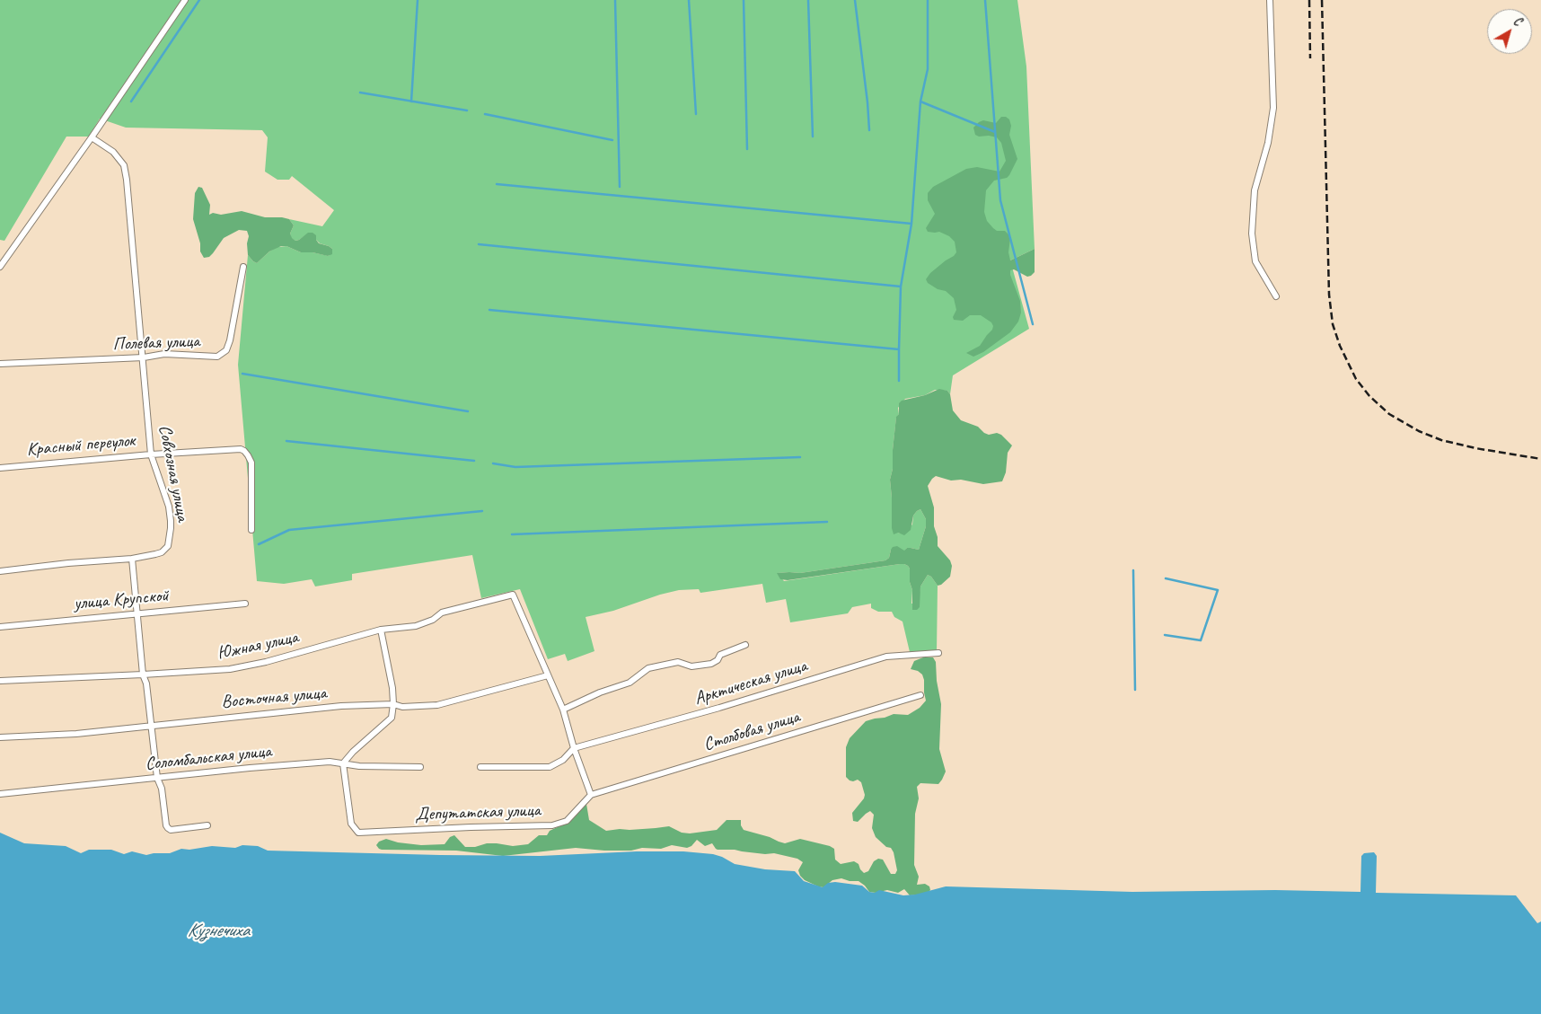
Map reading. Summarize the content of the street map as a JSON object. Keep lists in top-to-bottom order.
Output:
{
  "streets": {
    "street": [
      "Полевая улица",
      "Красный переулок",
      "Совхозная улица",
      "улица Крупской",
      "Южная улица",
      "Арктическая улица",
      "Восточная улица",
      "Столбовая улица",
      "Соломбальская улица",
      "Депутатская улица"
    ]
  },
  "crossings": [
    ["Полевая улица", "Совхозная улица"],
    ["Красный переулок", "Совхозная улица"],
    ["Южная улица", "Восточная улица"],
    ["Столбовая улица", "Депутатская улица"],
    ["Соломбальская улица", "Депутатская улица"]
  ],
  "water": ["Кузнечиха"],
  "north": "top right"
}
